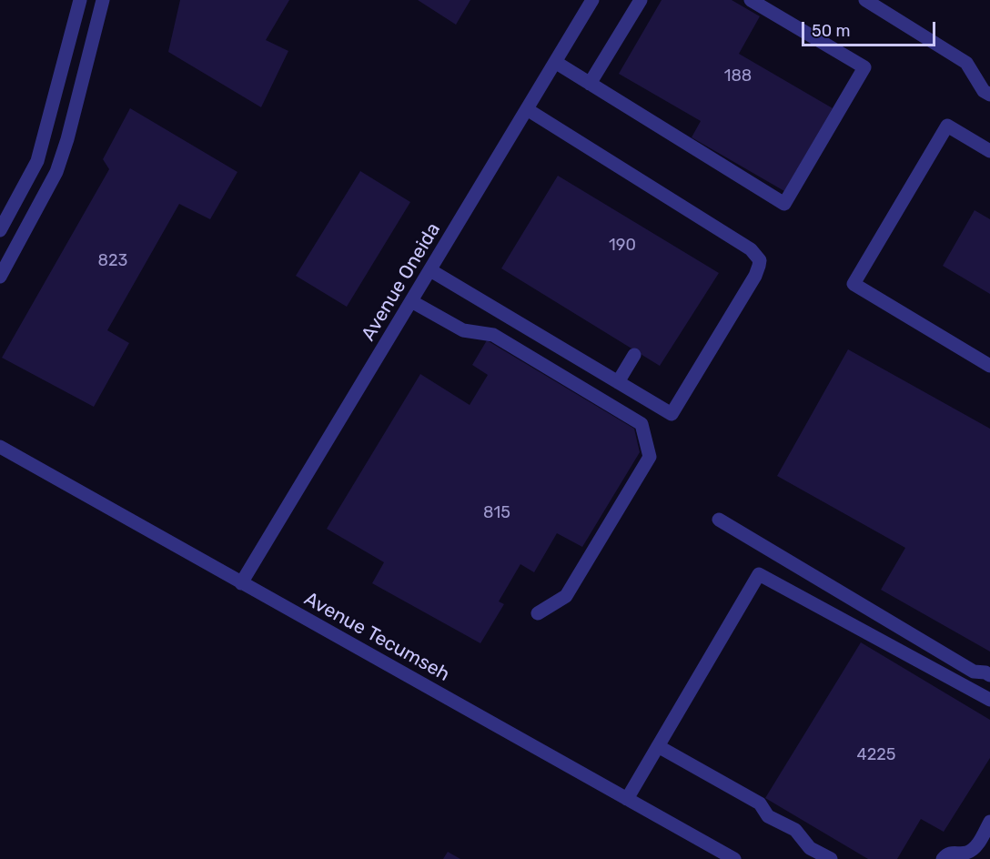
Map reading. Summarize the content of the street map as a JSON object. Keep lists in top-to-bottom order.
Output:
{
  "streets": {
    "street": ["Avenue Oneida", "Avenue Tecumseh"]
  },
  "crossings": [
    ["Avenue Oneida", "Avenue Tecumseh"]
  ],
  "house_numbers": [
    "188",
    "190",
    "823",
    "815",
    "4225"
  ],
  "scale_bar": "50 m"
}
